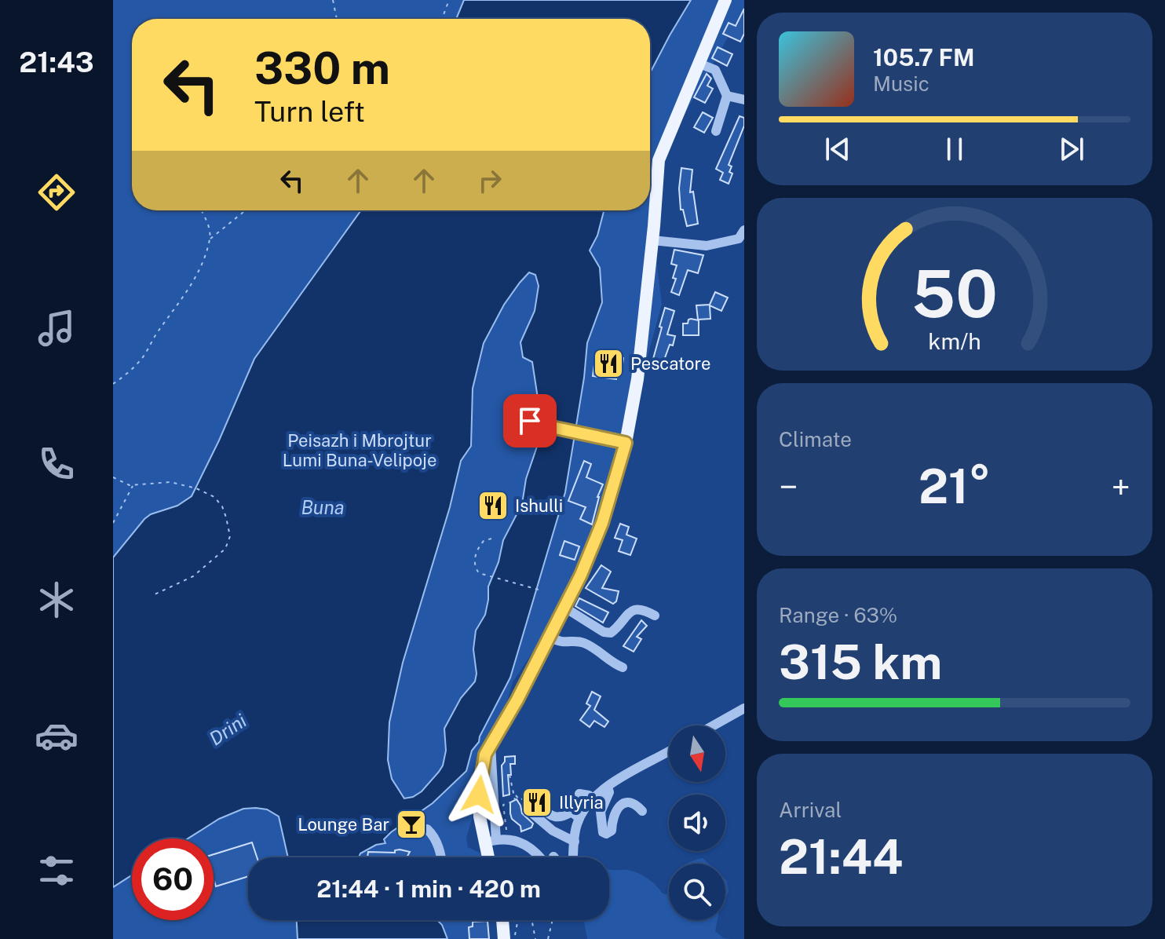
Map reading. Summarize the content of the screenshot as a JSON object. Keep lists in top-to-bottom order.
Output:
{
  "water": ["Buna", "Drini"],
  "parks": ["Peisazh i Mbrojtur Lumi Buna-Velipoje"],
  "places": {
    "restaurant": ["Pescatore", "Ishulli", "Illyria"],
    "bar": ["Lounge Bar"]
  },
  "north": "bottom",
  "page": {
    "tabs": "21:43",
    "turn": ["330 m", "Turn left"],
    "song": ["105.7 FM", "Music"],
    "tile": [
      "Climate",
      ["Range · 63%", "315 km"],
      ["Arrival", "21:44"]
    ],
    "heat": ["−", "21°", "+"],
    "limit": "60",
    "trip": "21:44 · 1 min · 420 m",
    "gauge": ["50", "km/h"]
  }
}
